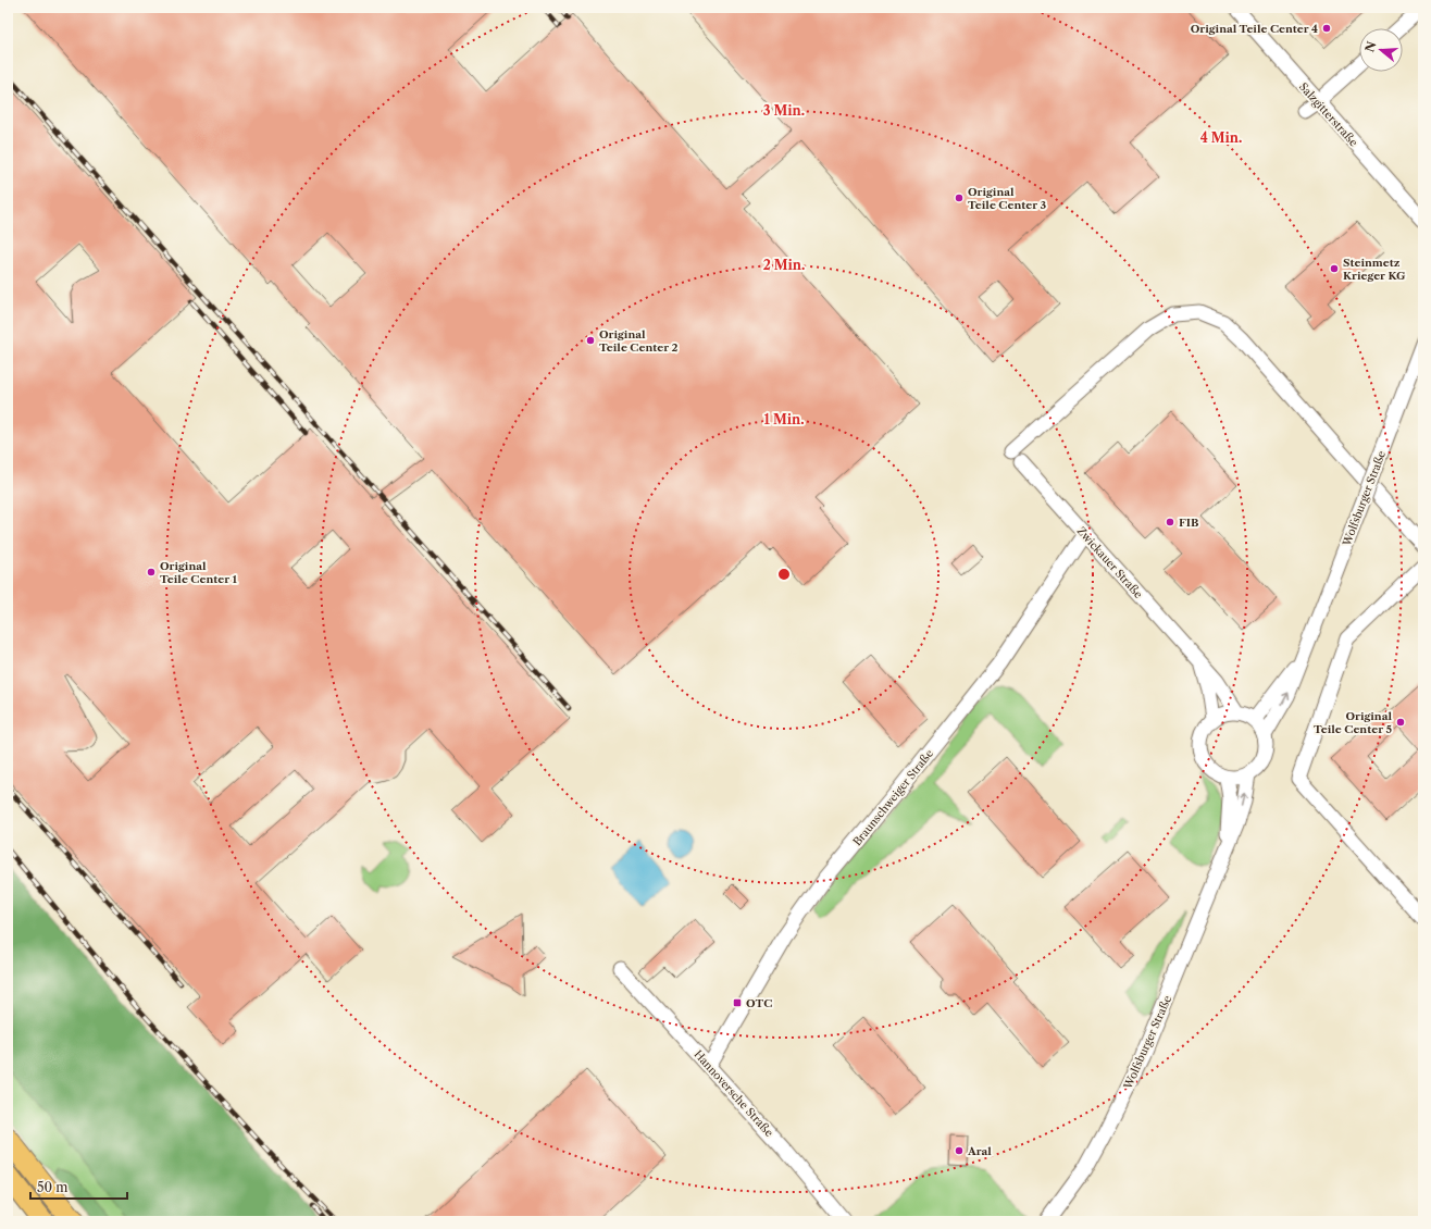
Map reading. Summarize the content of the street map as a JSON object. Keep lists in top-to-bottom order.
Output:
{
  "streets": {
    "street": [
      "Salzgitterstraße",
      "Wolfsburger Straße",
      "Zwickauer Straße",
      "Braunschweiger Straße",
      "Hannoversche Straße"
    ]
  },
  "crossings": [
    ["Wolfsburger Straße", "Zwickauer Straße"],
    ["Zwickauer Straße", "Braunschweiger Straße"],
    ["Braunschweiger Straße", "Hannoversche Straße"]
  ],
  "places": {
    "other": [
      "Original Teile Center 4",
      "Original Teile Center 3",
      "Steinmetz Krieger KG",
      "Original Teile Center 2",
      "FIB",
      "Original Teile Center 1",
      "Original Teile Center 5",
      "Aral"
    ],
    "transit": ["OTC"]
  },
  "scale_bar": "50 m",
  "north": "left",
  "rings": [
    "3 Min.",
    "4 Min.",
    "2 Min.",
    "1 Min."
  ]
}
